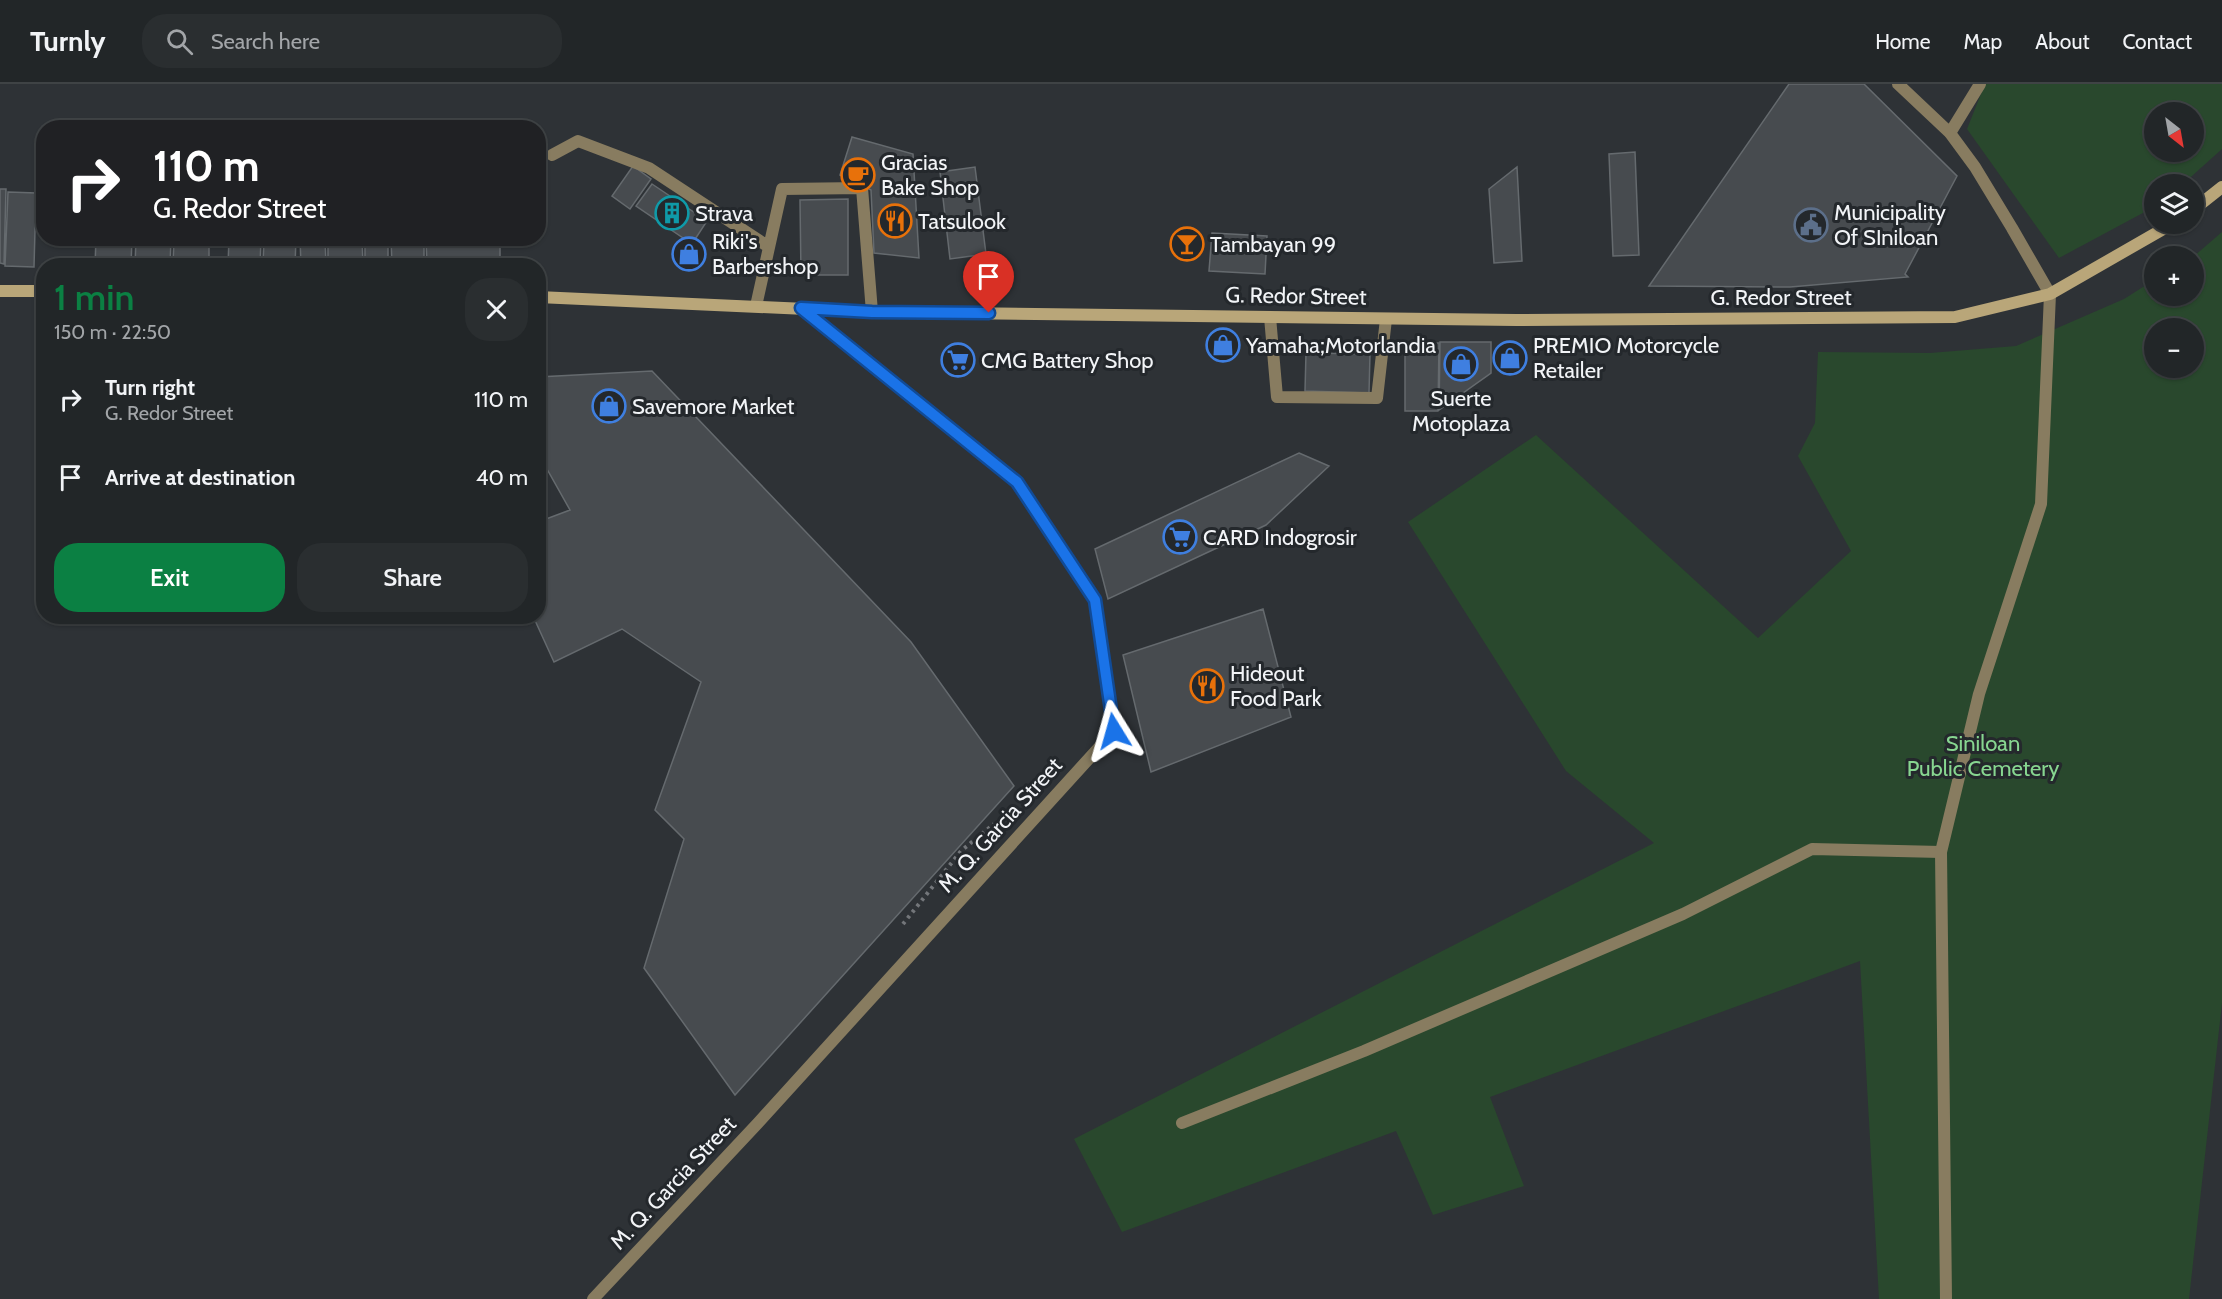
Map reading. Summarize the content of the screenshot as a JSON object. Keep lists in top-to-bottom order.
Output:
{
  "streets": {
    "main road": ["G. Redor Street"],
    "street": ["M. Q. Garcia Street"]
  },
  "crossings": [
    ["G. Redor Street", "M. Q. Garcia Street"]
  ],
  "parks": ["Siniloan Public Cemetery"],
  "places": {
    "cafe": ["Gracias Bake Shop"],
    "building": ["Strava"],
    "restaurant": ["Tatsulook", "Hideout Food Park"],
    "public building": ["Municipality Of SIniloan"],
    "bar": ["Tambayan 99"],
    "shop": [
      "Riki's Barbershop",
      "Yamaha;Motorlandia",
      "PREMIO Motorcycle Retailer",
      "Suerte Motoplaza",
      "Savemore Market"
    ],
    "supermarket": ["CMG Battery Shop", "CARD Indogrosir"]
  },
  "north": "bottom right",
  "page": {
    "header": "Turnly",
    "search": "Search here",
    "nav": [
      "Home",
      "Map",
      "About",
      "Contact"
    ],
    "map_buttons": ["+", "−"],
    "turn": ["110 m", "G. Redor Street"],
    "heading": ["1 min", "150 m · 22:50"],
    "list": [
      {
        "name": "Turn right",
        "note": "G. Redor Street",
        "value": "110 m"
      },
      {
        "name": "Arrive at destination",
        "value": "40 m"
      }
    ],
    "buttons": ["Exit", "Share"]
  }
}
